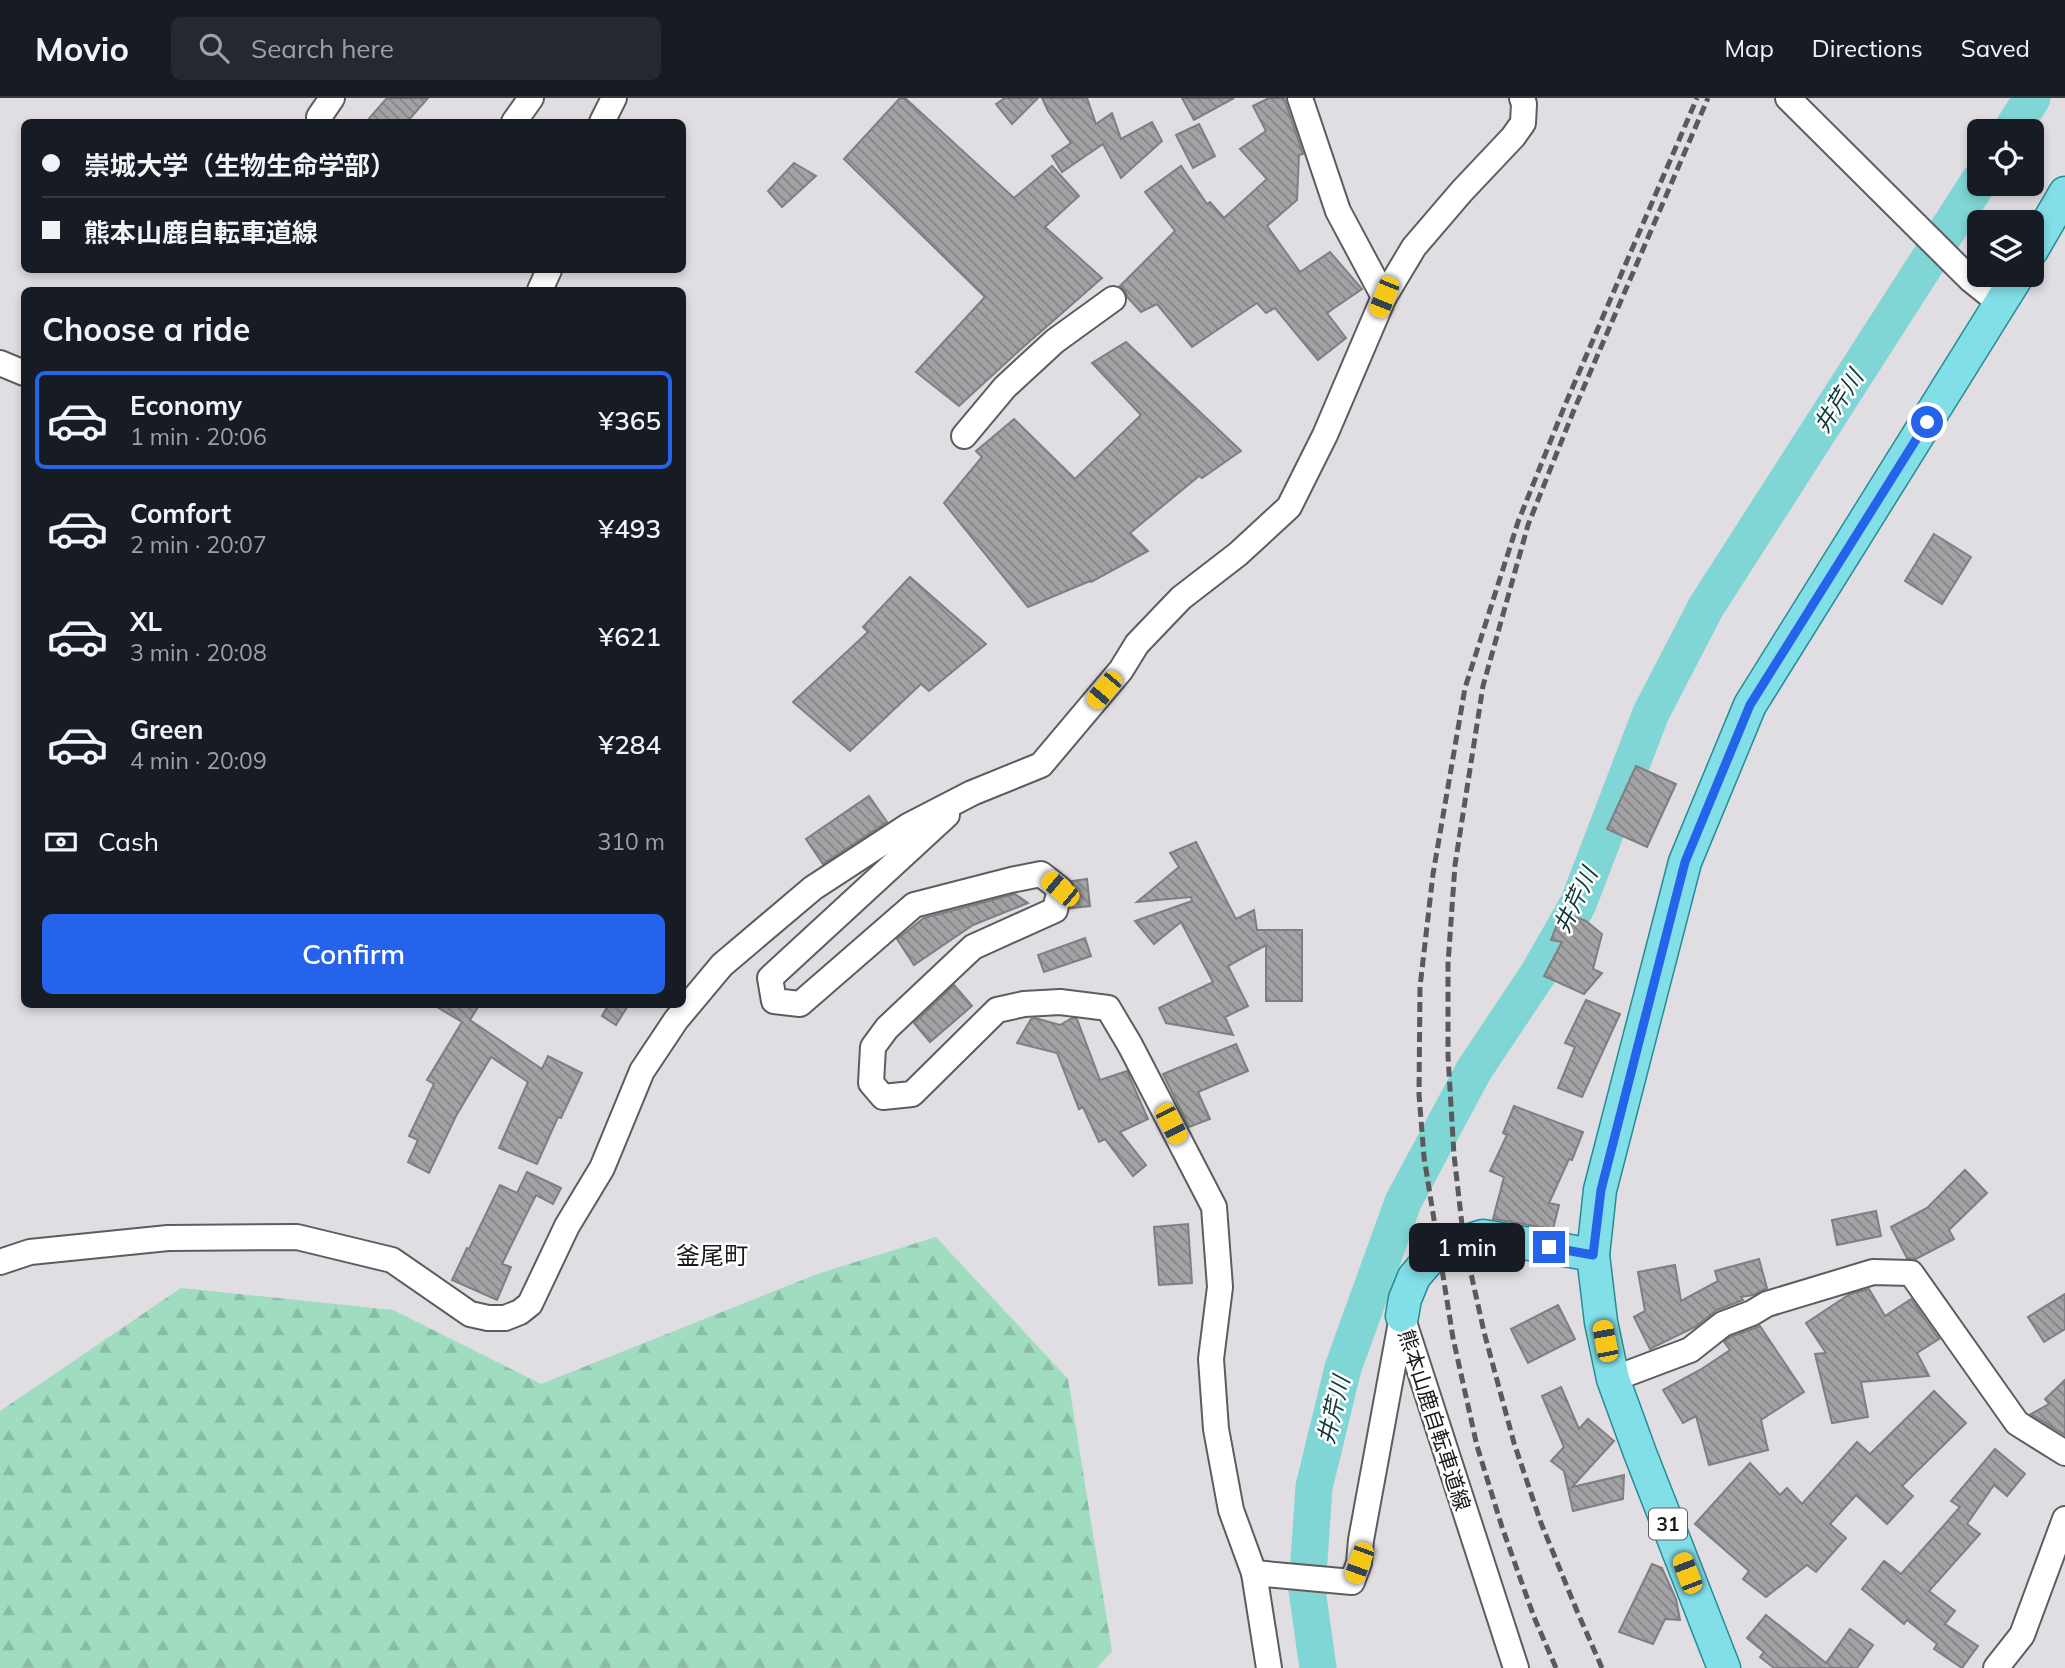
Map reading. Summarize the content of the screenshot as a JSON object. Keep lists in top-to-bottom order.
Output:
{
  "streets": {
    "main road": ["熊本山鹿自転車道線", "31"]
  },
  "crossings": [
    ["熊本山鹿自転車道線", "31"]
  ],
  "districts": ["釜尾町"],
  "water": ["井芹川"],
  "page": {
    "header": "Movio",
    "search": "Search here",
    "nav": ["Map", "Directions", "Saved"],
    "banner": ["崇城大学（生物生命学部）", "熊本山鹿自転車道線"],
    "heading": "Choose a ride",
    "list": [
      {
        "name": "Economy",
        "note": "1 min · 20:06",
        "value": "¥365"
      },
      {
        "name": "Comfort",
        "note": "2 min · 20:07",
        "value": "¥493"
      },
      {
        "name": "XL",
        "note": "3 min · 20:08",
        "value": "¥621"
      },
      {
        "name": "Green",
        "note": "4 min · 20:09",
        "value": "¥284"
      }
    ],
    "pay": ["Cash", "310 m"],
    "buttons": "Confirm",
    "bubble": "1 min"
  }
}
